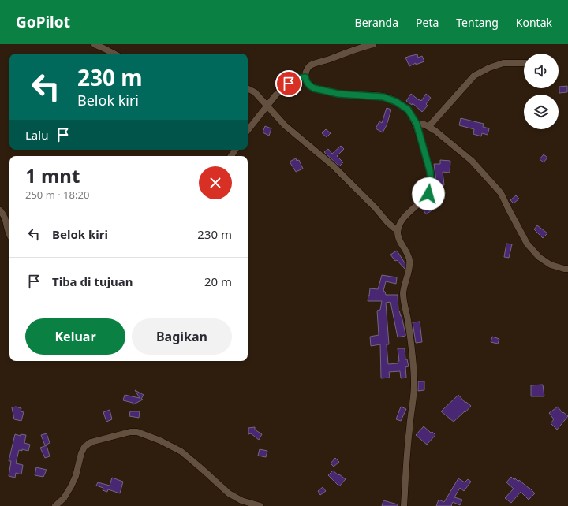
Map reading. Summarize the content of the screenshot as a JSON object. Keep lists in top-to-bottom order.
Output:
{
  "page": {
    "header": "GoPilot",
    "nav": [
      "Beranda",
      "Peta",
      "Tentang",
      "Kontak"
    ],
    "turn": ["230 m", "Belok kiri"],
    "then": "Lalu",
    "heading": ["1 mnt", "250 m · 18:20"],
    "list": [
      {
        "name": "Belok kiri",
        "value": "230 m"
      },
      {
        "name": "Tiba di tujuan",
        "value": "20 m"
      }
    ],
    "buttons": ["Keluar", "Bagikan"]
  }
}
